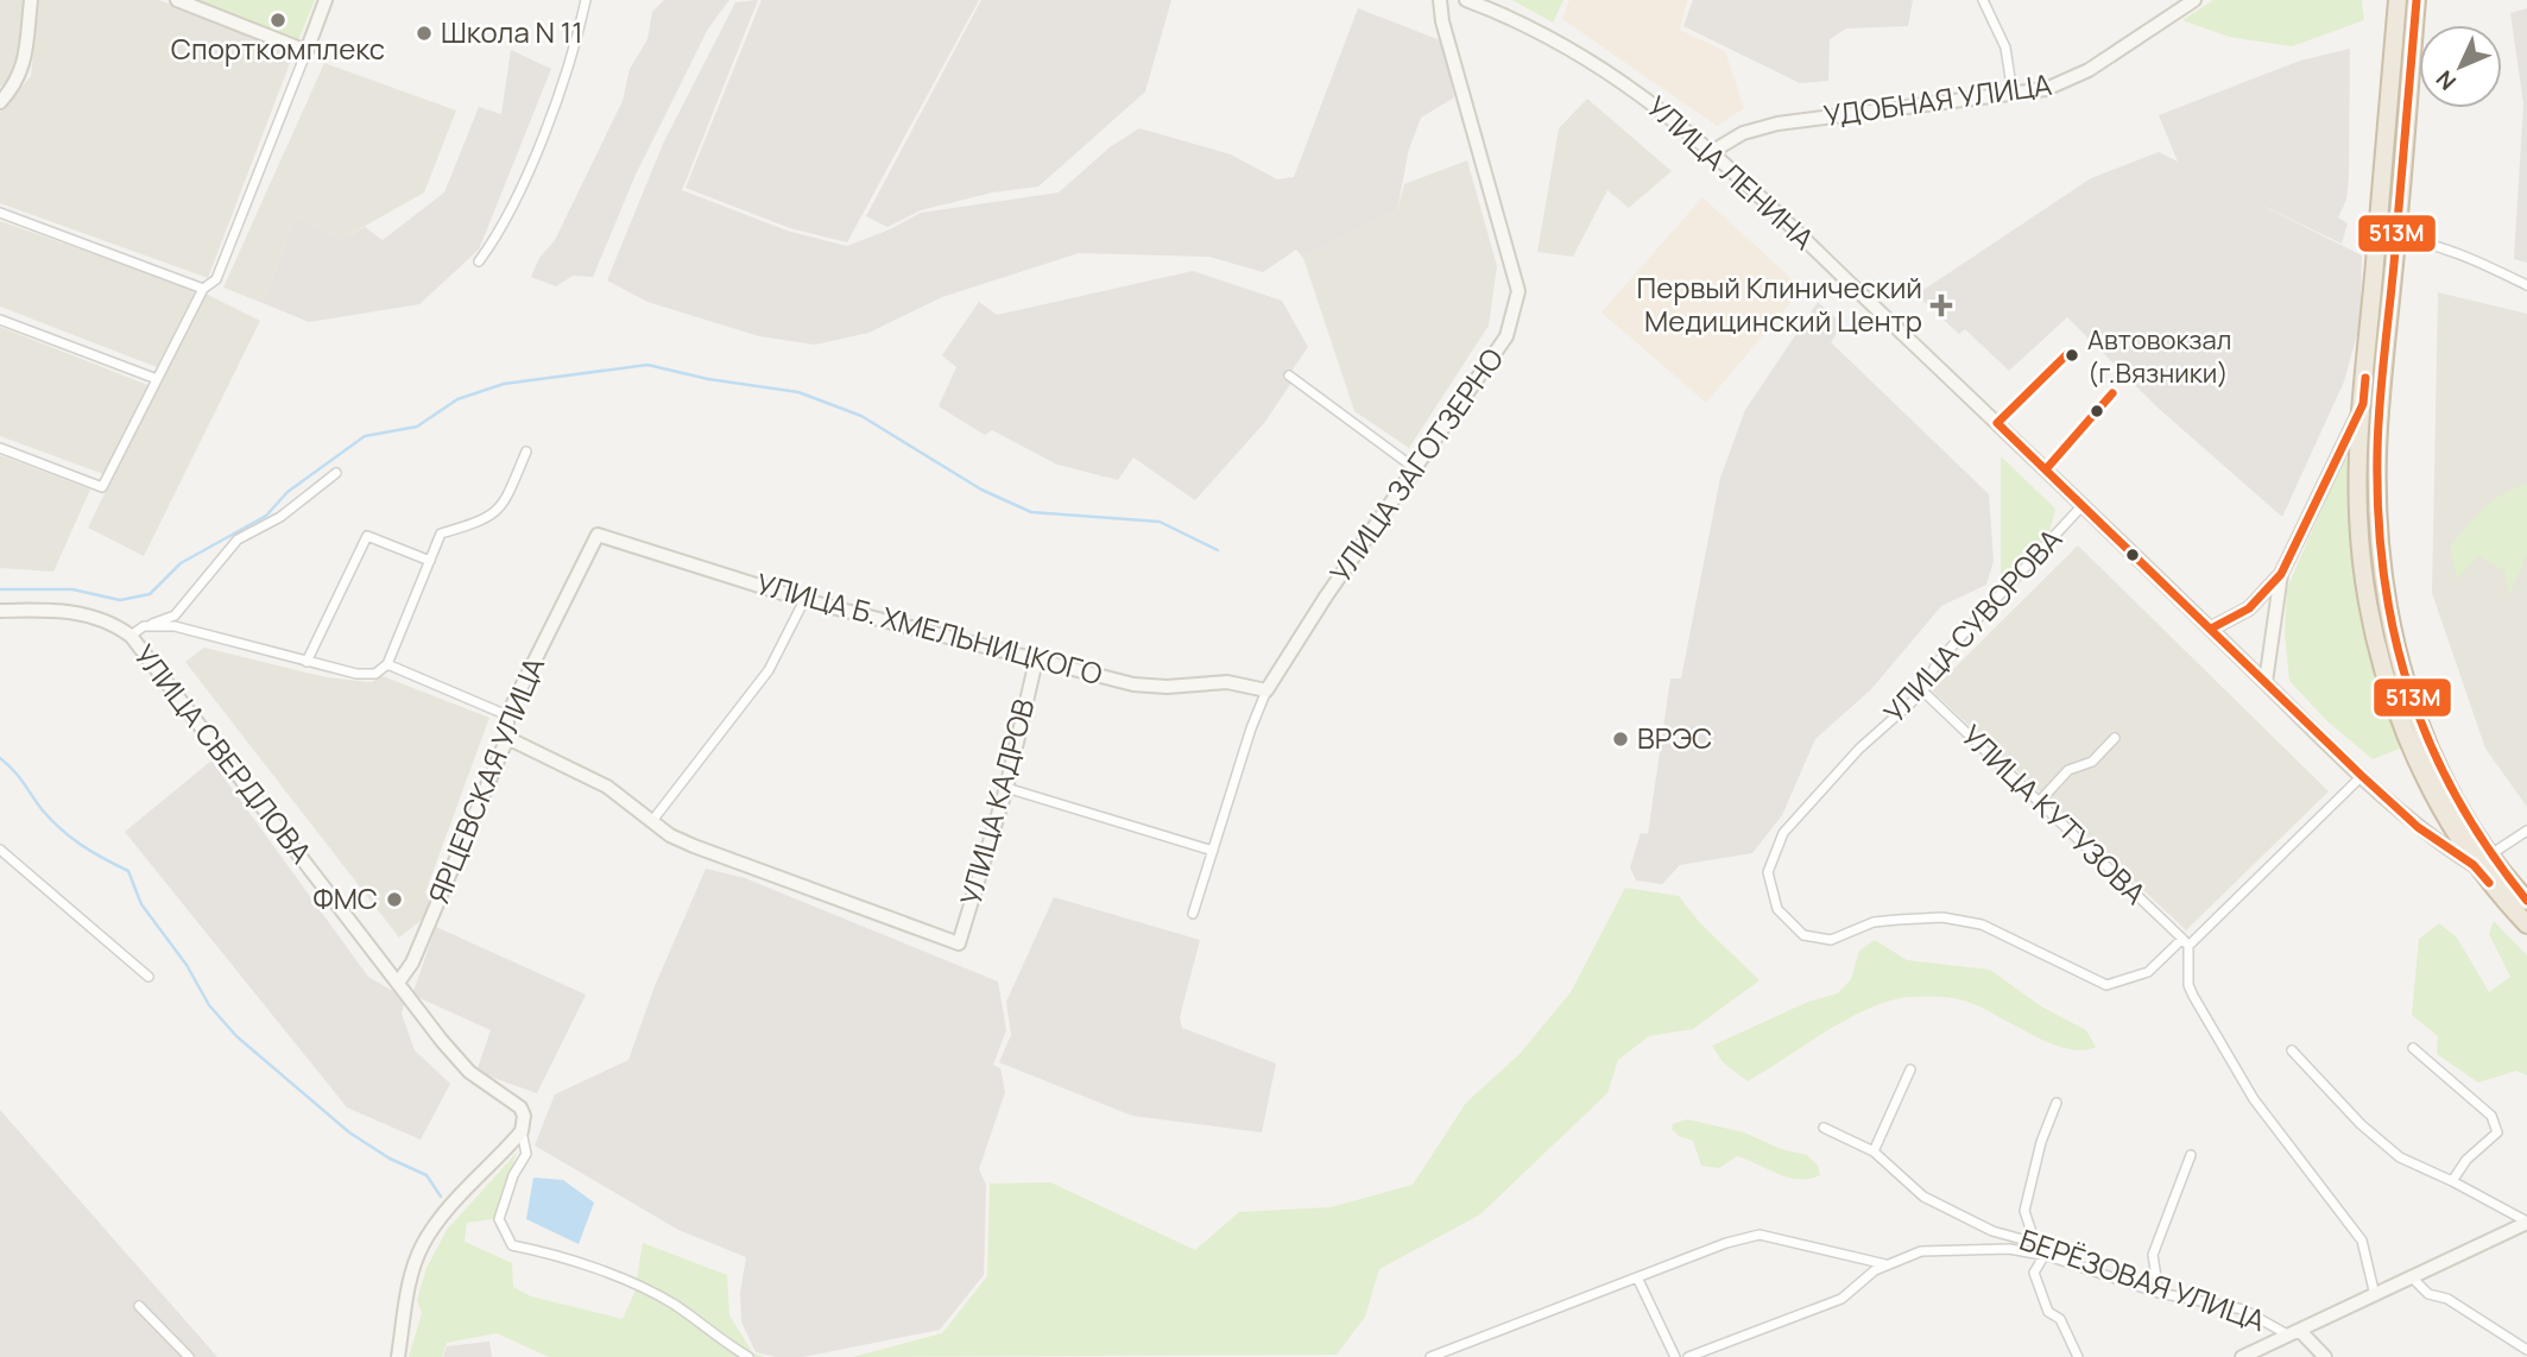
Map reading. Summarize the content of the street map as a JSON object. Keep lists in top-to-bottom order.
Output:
{
  "streets": {
    "main road": [
      "УДОБНАЯ УЛИЦА",
      "УЛИЦА ЛЕНИНА",
      "УЛИЦА ЗАГОТЗЕРНО",
      "УЛИЦА Б. ХМЕЛЬНИЦКОГО",
      "УЛИЦА СВЕРДЛОВА",
      "ЯРЦЕВСКАЯ УЛИЦА",
      "УЛИЦА КАДРОВ"
    ],
    "street": ["УЛИЦА СУВОРОВА", "УЛИЦА КУТУЗОВА", "БЕРЁЗОВАЯ УЛИЦА"]
  },
  "crossings": [
    ["УДОБНАЯ УЛИЦА", "УЛИЦА ЛЕНИНА"],
    ["УЛИЦА ЛЕНИНА", "УЛИЦА СУВОРОВА"],
    ["УЛИЦА ЗАГОТЗЕРНО", "УЛИЦА Б. ХМЕЛЬНИЦКОГО"],
    ["УЛИЦА СУВОРОВА", "УЛИЦА КУТУЗОВА"],
    ["УЛИЦА Б. ХМЕЛЬНИЦКОГО", "ЯРЦЕВСКАЯ УЛИЦА"],
    ["УЛИЦА Б. ХМЕЛЬНИЦКОГО", "УЛИЦА КАДРОВ"],
    ["УЛИЦА СВЕРДЛОВА", "ЯРЦЕВСКАЯ УЛИЦА"]
  ],
  "places": {
    "other": [
      "Спорткомплекс",
      "Школа N 11",
      "Автовокзал (г.Вязники)",
      "ВРЭС",
      "ФМС"
    ],
    "health": ["Первый Клинический Медицинский Центр"]
  },
  "lines": ["transit line 513М"],
  "north": "bottom left"
}
